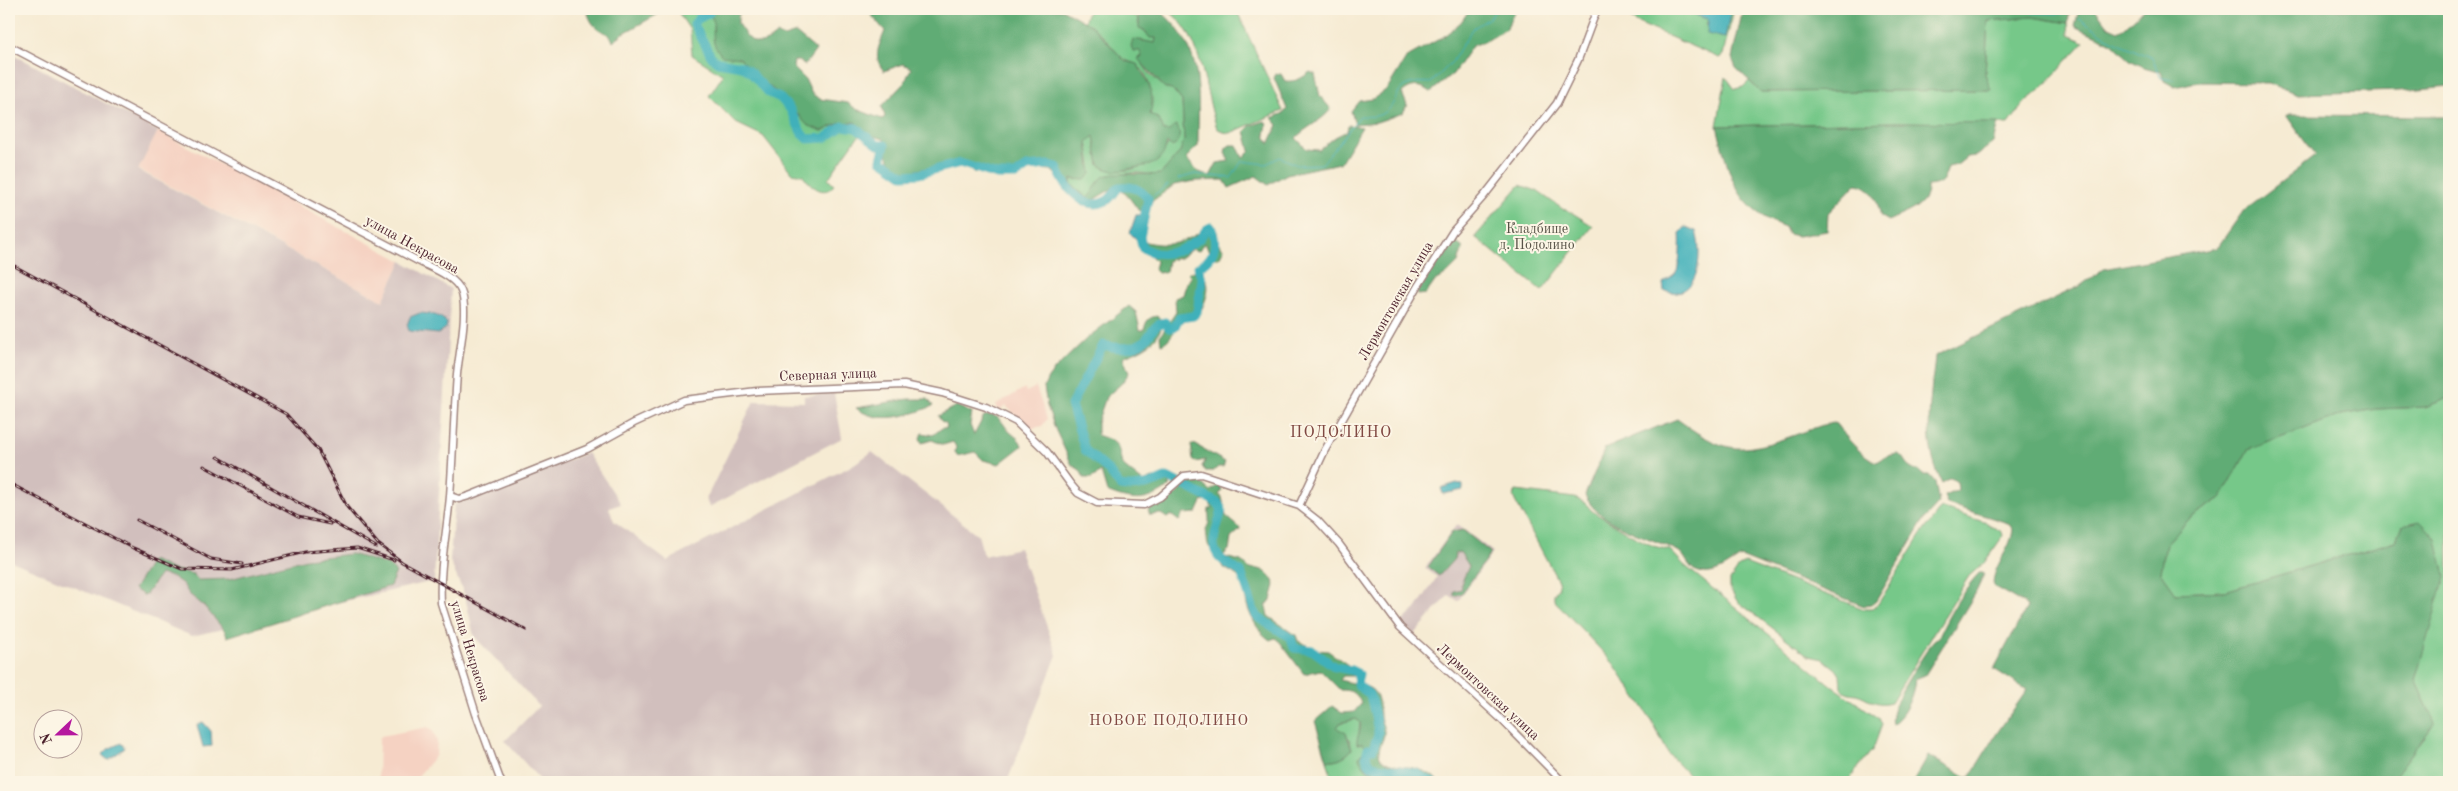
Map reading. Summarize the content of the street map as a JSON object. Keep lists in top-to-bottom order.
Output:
{
  "streets": {
    "street": ["улица Некрасова", "Лермонтовская улица", "Северная улица"]
  },
  "crossings": [
    ["улица Некрасова", "Северная улица"],
    ["Лермонтовская улица", "Северная улица"]
  ],
  "districts": ["ПОДОЛИНО", "НОВОЕ ПОДОЛИНО"],
  "parks": ["Кладбище д. Подолино"],
  "north": "left"
}
